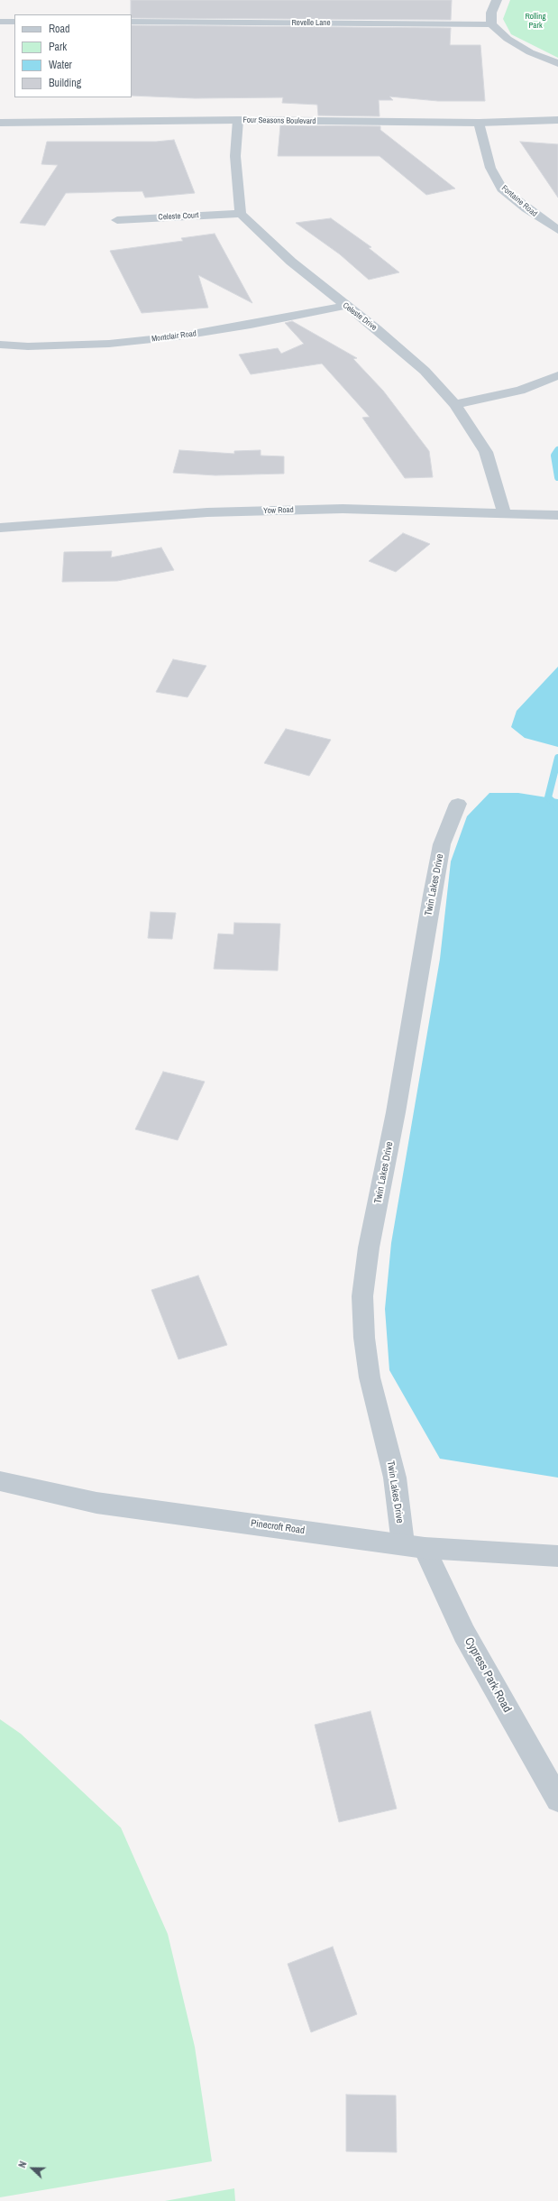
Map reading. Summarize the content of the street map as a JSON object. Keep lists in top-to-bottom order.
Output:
{
  "streets": {
    "street": [
      "Revelle Lane",
      "Four Seasons Boulevard",
      "Fontaine Road",
      "Celeste Court",
      "Celeste Drive",
      "Montclair Road",
      "Yow Road",
      "Twin Lakes Drive",
      "Pinecroft Road",
      "Cypress Park Road"
    ]
  },
  "crossings": [
    ["Four Seasons Boulevard", "Fontaine Road"],
    ["Celeste Court", "Celeste Drive"],
    ["Celeste Drive", "Montclair Road"],
    ["Celeste Drive", "Yow Road"],
    ["Twin Lakes Drive", "Pinecroft Road"],
    ["Twin Lakes Drive", "Cypress Park Road"],
    ["Pinecroft Road", "Cypress Park Road"]
  ],
  "parks": ["Rolling Park"],
  "legend": [
    "Road",
    "Park",
    "Water",
    "Building"
  ],
  "north": "left"
}
